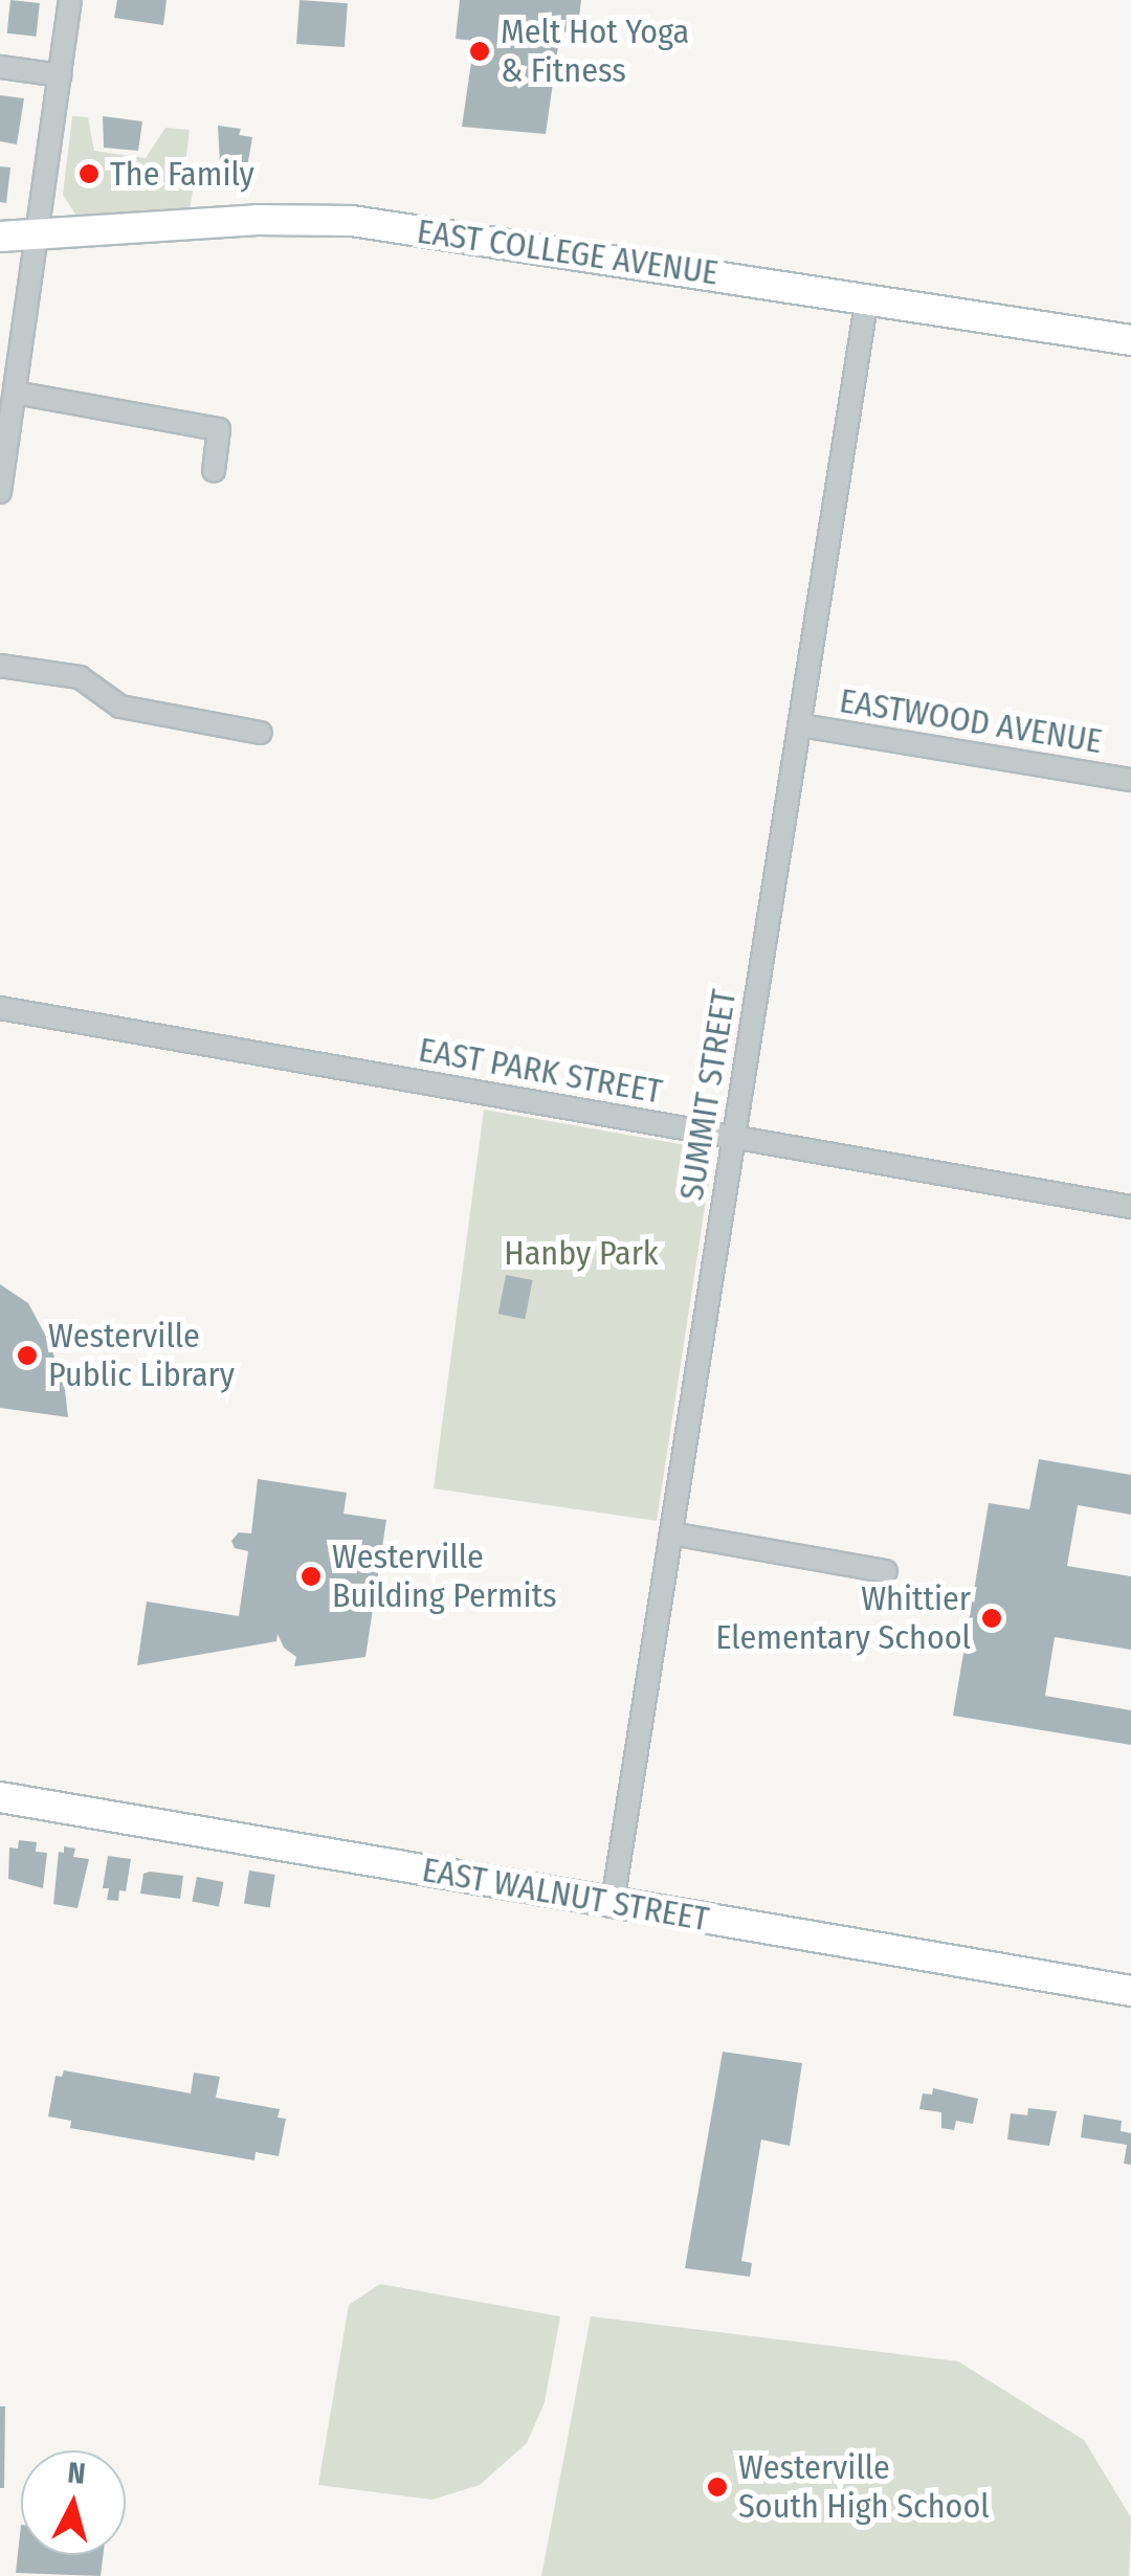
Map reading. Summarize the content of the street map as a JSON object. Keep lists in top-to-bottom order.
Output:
{
  "streets": {
    "main road": ["EAST COLLEGE AVENUE", "EAST WALNUT STREET"],
    "street": ["EASTWOOD AVENUE", "EAST PARK STREET", "SUMMIT STREET"]
  },
  "crossings": [
    ["EAST COLLEGE AVENUE", "SUMMIT STREET"],
    ["EASTWOOD AVENUE", "SUMMIT STREET"],
    ["EAST PARK STREET", "SUMMIT STREET"],
    ["SUMMIT STREET", "EAST WALNUT STREET"]
  ],
  "parks": ["Hanby Park"],
  "places": [
    "Melt Hot Yoga & Fitness",
    "The Family",
    "Westerville Public Library",
    "Westerville Building Permits",
    "Whittier Elementary School",
    "Westerville South High School"
  ],
  "north": "top"
}
